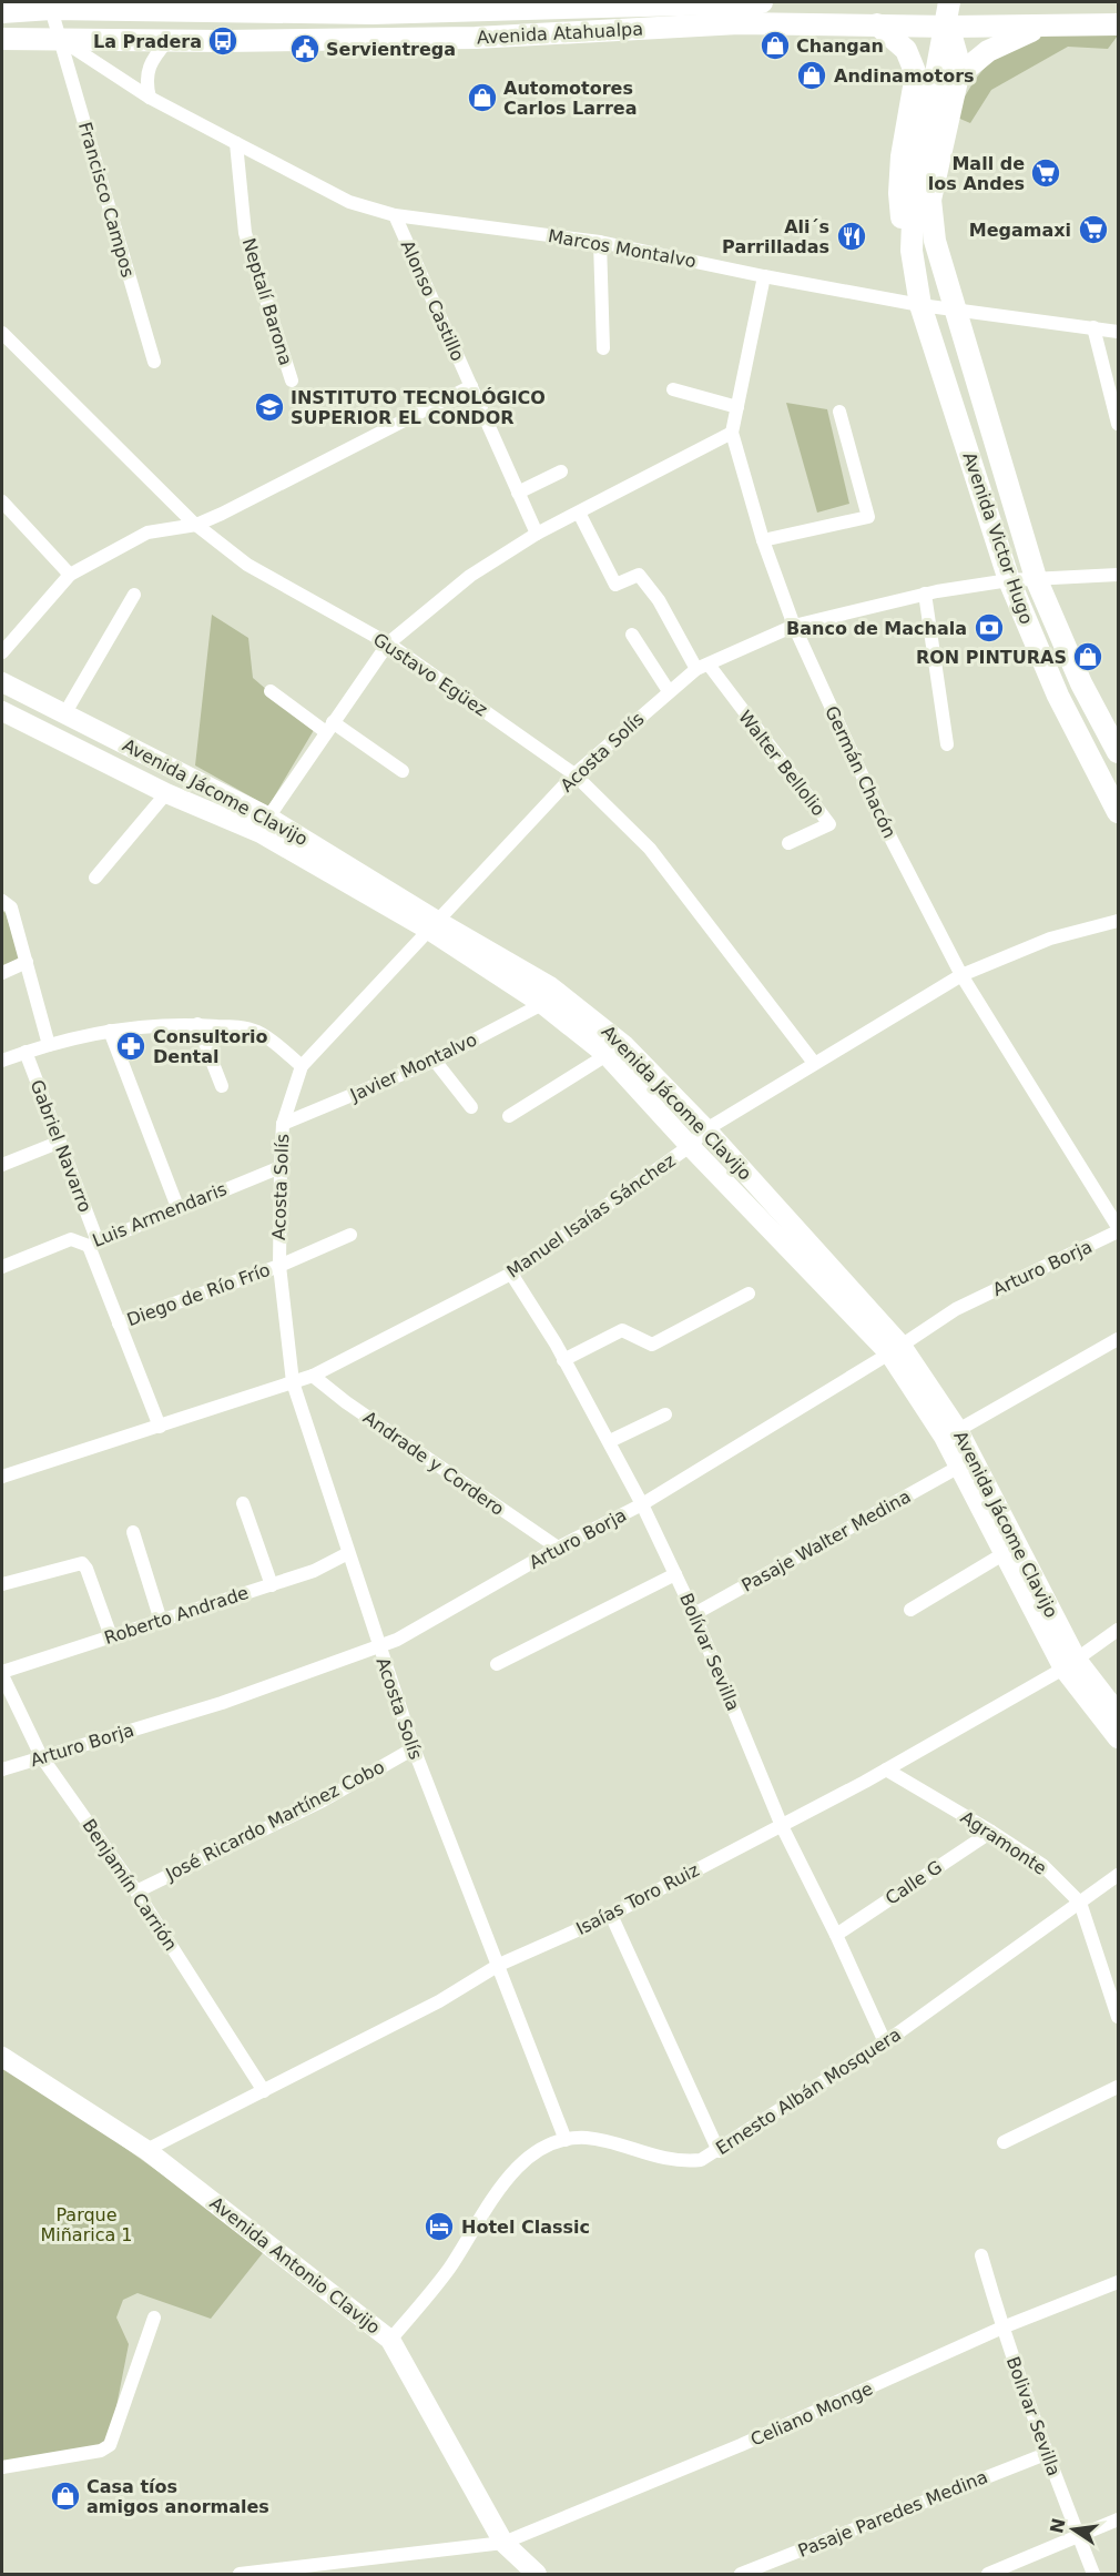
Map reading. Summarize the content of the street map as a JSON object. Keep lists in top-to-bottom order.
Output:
{
  "streets": {
    "main road": ["Avenida Atahualpa", "Avenida Victor Hugo"],
    "street": [
      "Francisco Campos",
      "Marcos Montalvo",
      "Alonso Castillo",
      "Neptalí Barona",
      "Gustavo Egüez",
      "Acosta Solís",
      "Walter Bellolio",
      "Germán Chacón",
      "Avenida Jácome Clavijo",
      "Javier Montalvo",
      "Gabriel Navarro",
      "Luis Armendaris",
      "Manuel Isaías Sánchez",
      "Arturo Borja",
      "Diego de Río Frío",
      "Andrade y Cordero",
      "Pasaje Walter Medina",
      "Roberto Andrade",
      "Bolívar Sevilla",
      "José Ricardo Martínez Cobo",
      "Agramonte",
      "Calle G",
      "Benjamín Carrión",
      "Isaías Toro Ruiz",
      "Ernesto Albán Mosquera",
      "Avenida Antonio Clavijo",
      "Celiano Monge",
      "Bolivar Sevilla",
      "Pasaje Paredes Medina"
    ]
  },
  "crossings": [
    ["Avenida Atahualpa", "Francisco Campos"],
    ["Avenida Atahualpa", "Marcos Montalvo"],
    ["Avenida Atahualpa", "Avenida Victor Hugo"],
    ["Francisco Campos", "Marcos Montalvo"],
    ["Marcos Montalvo", "Alonso Castillo"],
    ["Marcos Montalvo", "Neptalí Barona"],
    ["Marcos Montalvo", "Avenida Victor Hugo"],
    ["Marcos Montalvo", "Germán Chacón"],
    ["Avenida Victor Hugo", "Acosta Solís"],
    ["Gustavo Egüez", "Acosta Solís"],
    ["Gustavo Egüez", "Manuel Isaías Sánchez"],
    ["Acosta Solís", "Walter Bellolio"],
    ["Acosta Solís", "Germán Chacón"],
    ["Acosta Solís", "Avenida Jácome Clavijo"],
    ["Acosta Solís", "Javier Montalvo"],
    ["Acosta Solís", "Luis Armendaris"],
    ["Acosta Solís", "Manuel Isaías Sánchez"],
    ["Acosta Solís", "Arturo Borja"],
    ["Acosta Solís", "Diego de Río Frío"],
    ["Acosta Solís", "Roberto Andrade"],
    ["Acosta Solís", "José Ricardo Martínez Cobo"],
    ["Acosta Solís", "Isaías Toro Ruiz"],
    ["Acosta Solís", "Ernesto Albán Mosquera"],
    ["Germán Chacón", "Manuel Isaías Sánchez"],
    ["Germán Chacón", "Arturo Borja"],
    ["Avenida Jácome Clavijo", "Javier Montalvo"],
    ["Avenida Jácome Clavijo", "Manuel Isaías Sánchez"],
    ["Avenida Jácome Clavijo", "Arturo Borja"],
    ["Avenida Jácome Clavijo", "Pasaje Walter Medina"],
    ["Avenida Jácome Clavijo", "Isaías Toro Ruiz"],
    ["Gabriel Navarro", "Luis Armendaris"],
    ["Gabriel Navarro", "Manuel Isaías Sánchez"],
    ["Gabriel Navarro", "Diego de Río Frío"],
    ["Manuel Isaías Sánchez", "Andrade y Cordero"],
    ["Manuel Isaías Sánchez", "Bolívar Sevilla"],
    ["Arturo Borja", "Andrade y Cordero"],
    ["Arturo Borja", "Bolívar Sevilla"],
    ["Arturo Borja", "Benjamín Carrión"],
    ["Pasaje Walter Medina", "Bolívar Sevilla"],
    ["Roberto Andrade", "Benjamín Carrión"],
    ["Bolívar Sevilla", "Calle G"],
    ["Bolívar Sevilla", "Isaías Toro Ruiz"],
    ["Bolívar Sevilla", "Ernesto Albán Mosquera"],
    ["José Ricardo Martínez Cobo", "Benjamín Carrión"],
    ["Agramonte", "Calle G"],
    ["Agramonte", "Isaías Toro Ruiz"],
    ["Agramonte", "Ernesto Albán Mosquera"],
    ["Benjamín Carrión", "Isaías Toro Ruiz"],
    ["Isaías Toro Ruiz", "Avenida Antonio Clavijo"],
    ["Ernesto Albán Mosquera", "Avenida Antonio Clavijo"],
    ["Avenida Antonio Clavijo", "Celiano Monge"],
    ["Celiano Monge", "Bolivar Sevilla"],
    ["Bolivar Sevilla", "Pasaje Paredes Medina"]
  ],
  "parks": ["Parque Miñarica 1"],
  "places": {
    "bus stop": ["La Pradera"],
    "shop": [
      "Changan",
      "Andinamotors",
      "Automotores Carlos Larrea",
      "RON PINTURAS",
      "Casa tíos amigos anormales"
    ],
    "public building": ["Servientrega"],
    "supermarket": ["Mall de los Andes", "Megamaxi"],
    "restaurant": ["Ali´s Parrilladas"],
    "school or university": ["INSTITUTO TECNOLÓGICO SUPERIOR EL CONDOR"],
    "bank": ["Banco de Machala"],
    "pharmacy": ["Consultorio Dental"],
    "hotel": ["Hotel Classic"]
  },
  "north": "left"
}
